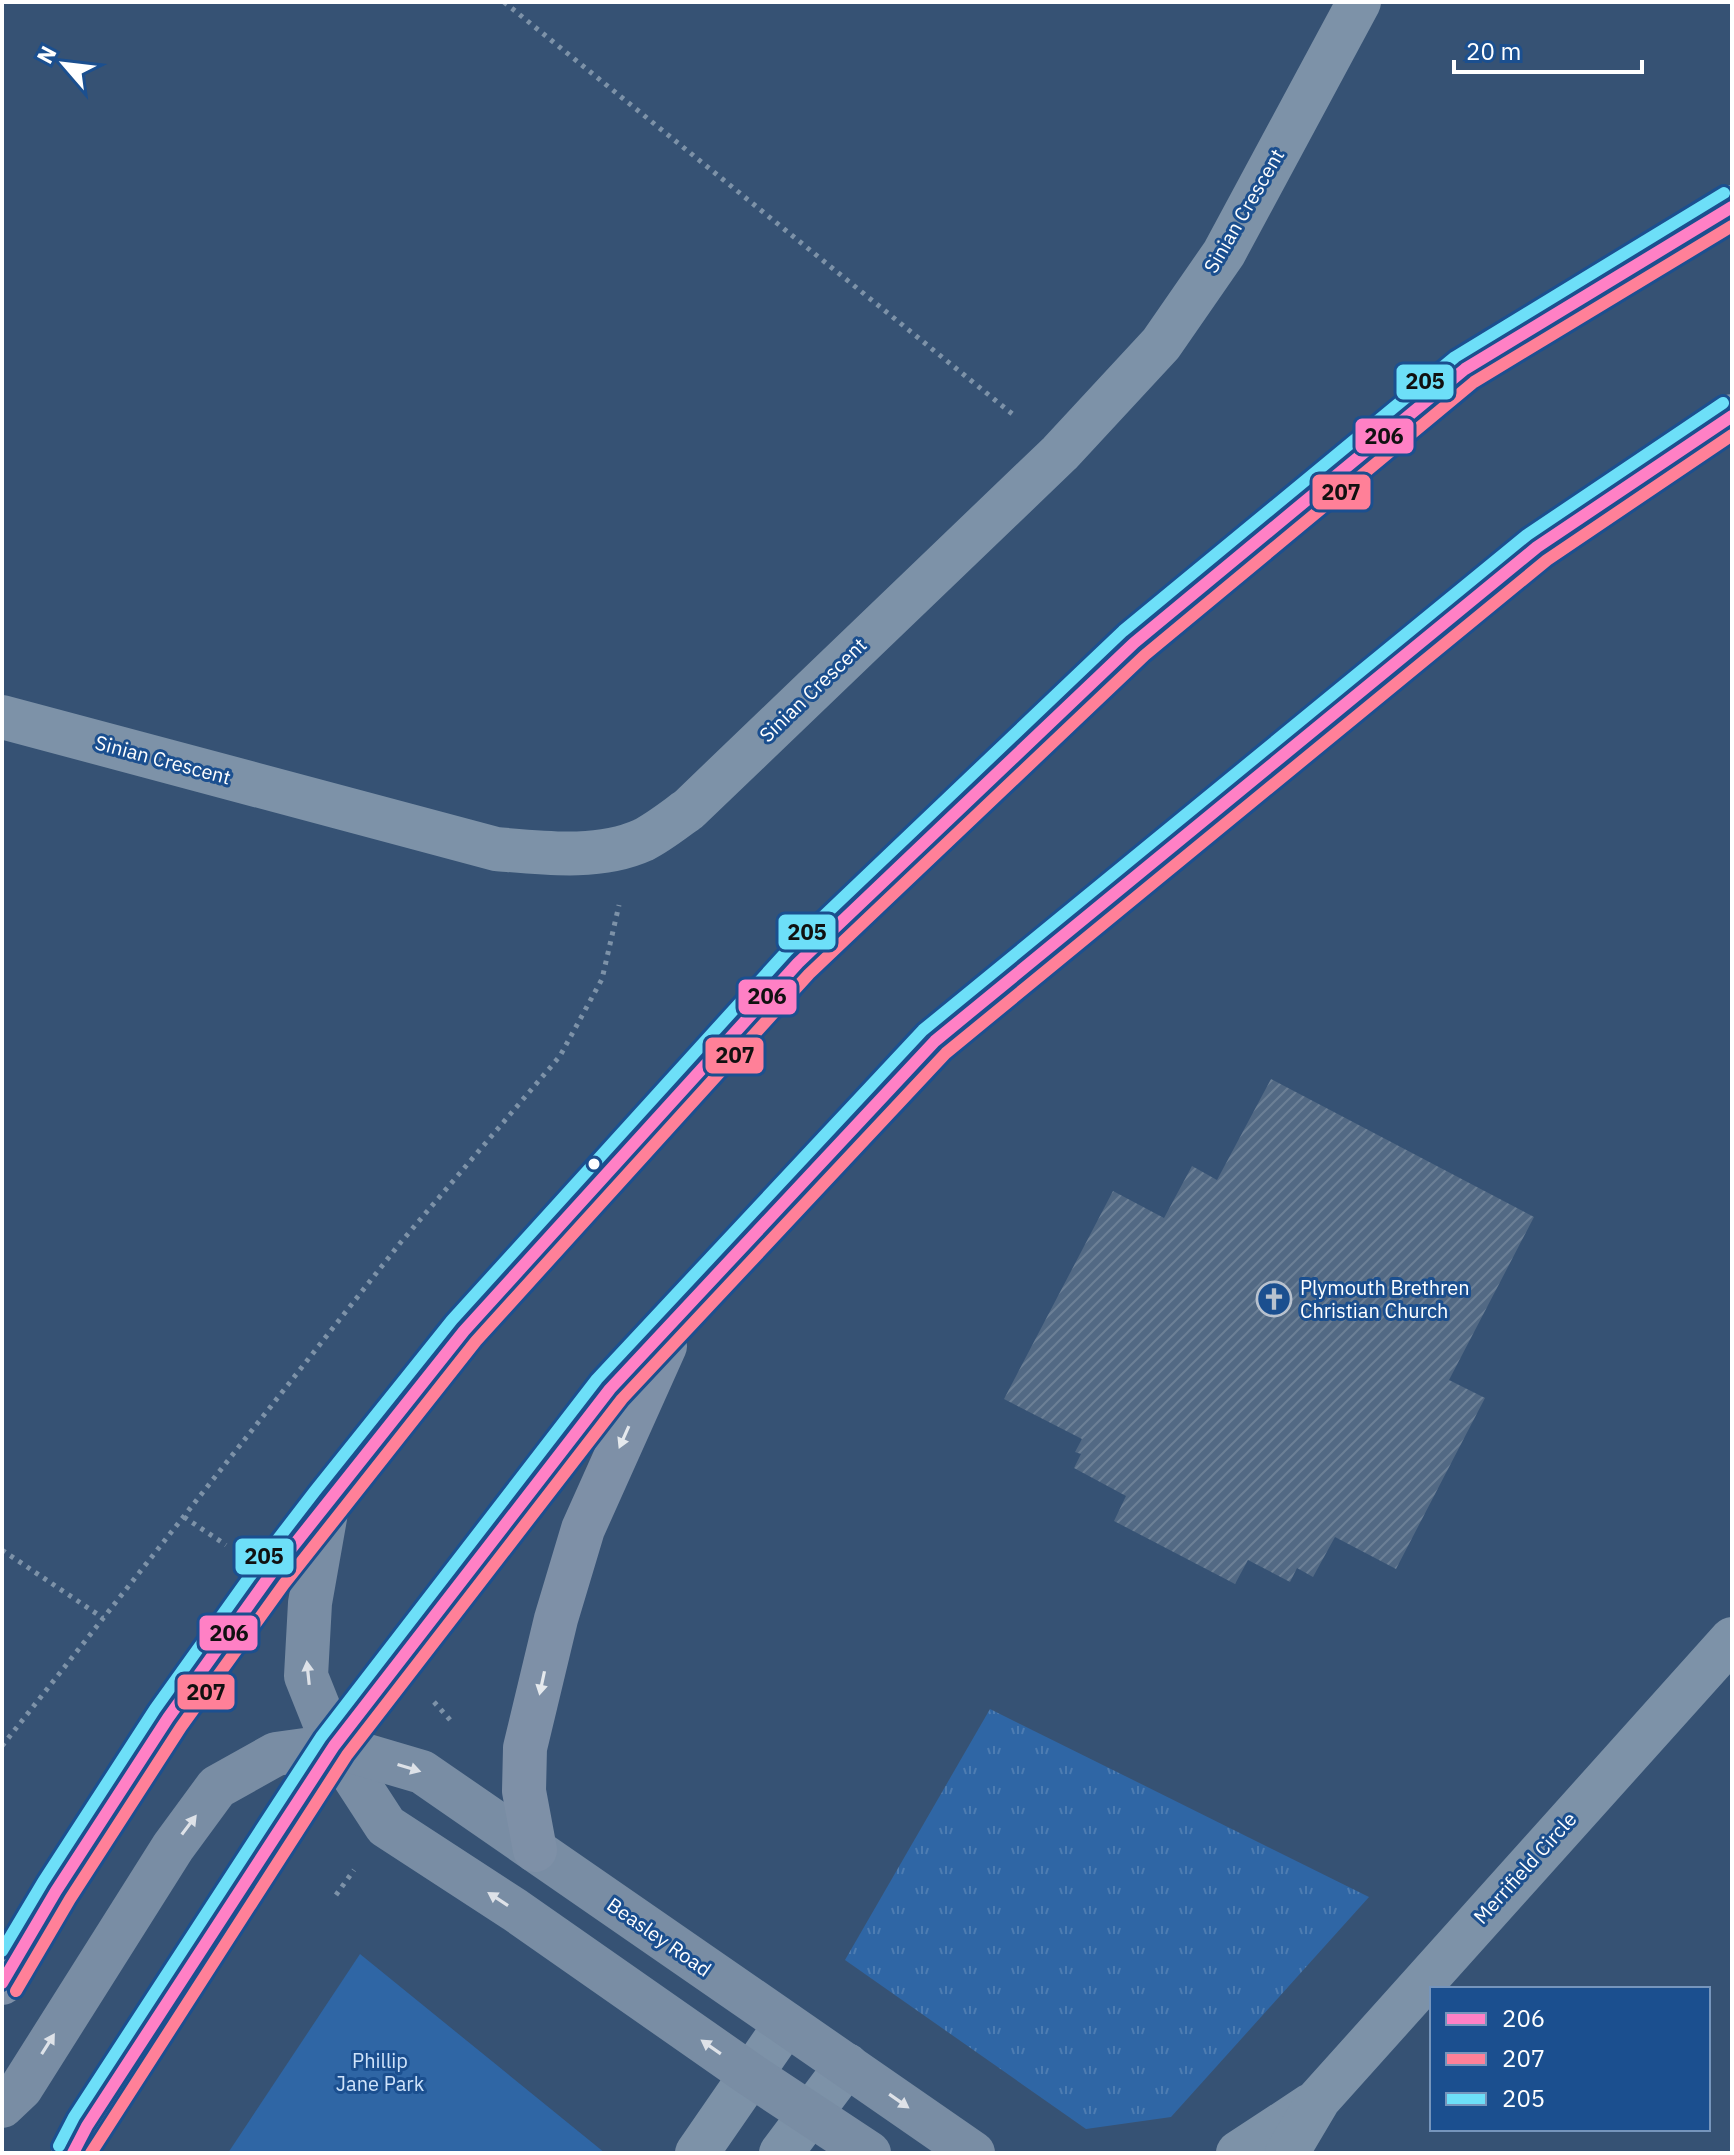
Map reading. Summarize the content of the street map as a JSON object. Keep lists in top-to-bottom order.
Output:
{
  "streets": {
    "main road": ["Beasley Road"],
    "street": ["Sinian Crescent", "Merrifield Circle"]
  },
  "parks": ["Phillip Jane Park"],
  "places": {
    "church": ["Plymouth Brethren Christian Church"]
  },
  "lines": ["transit line 205", "transit line 206", "transit line 207"],
  "legend": ["206", "207", "205"],
  "scale_bar": "20 m",
  "north": "top left"
}
